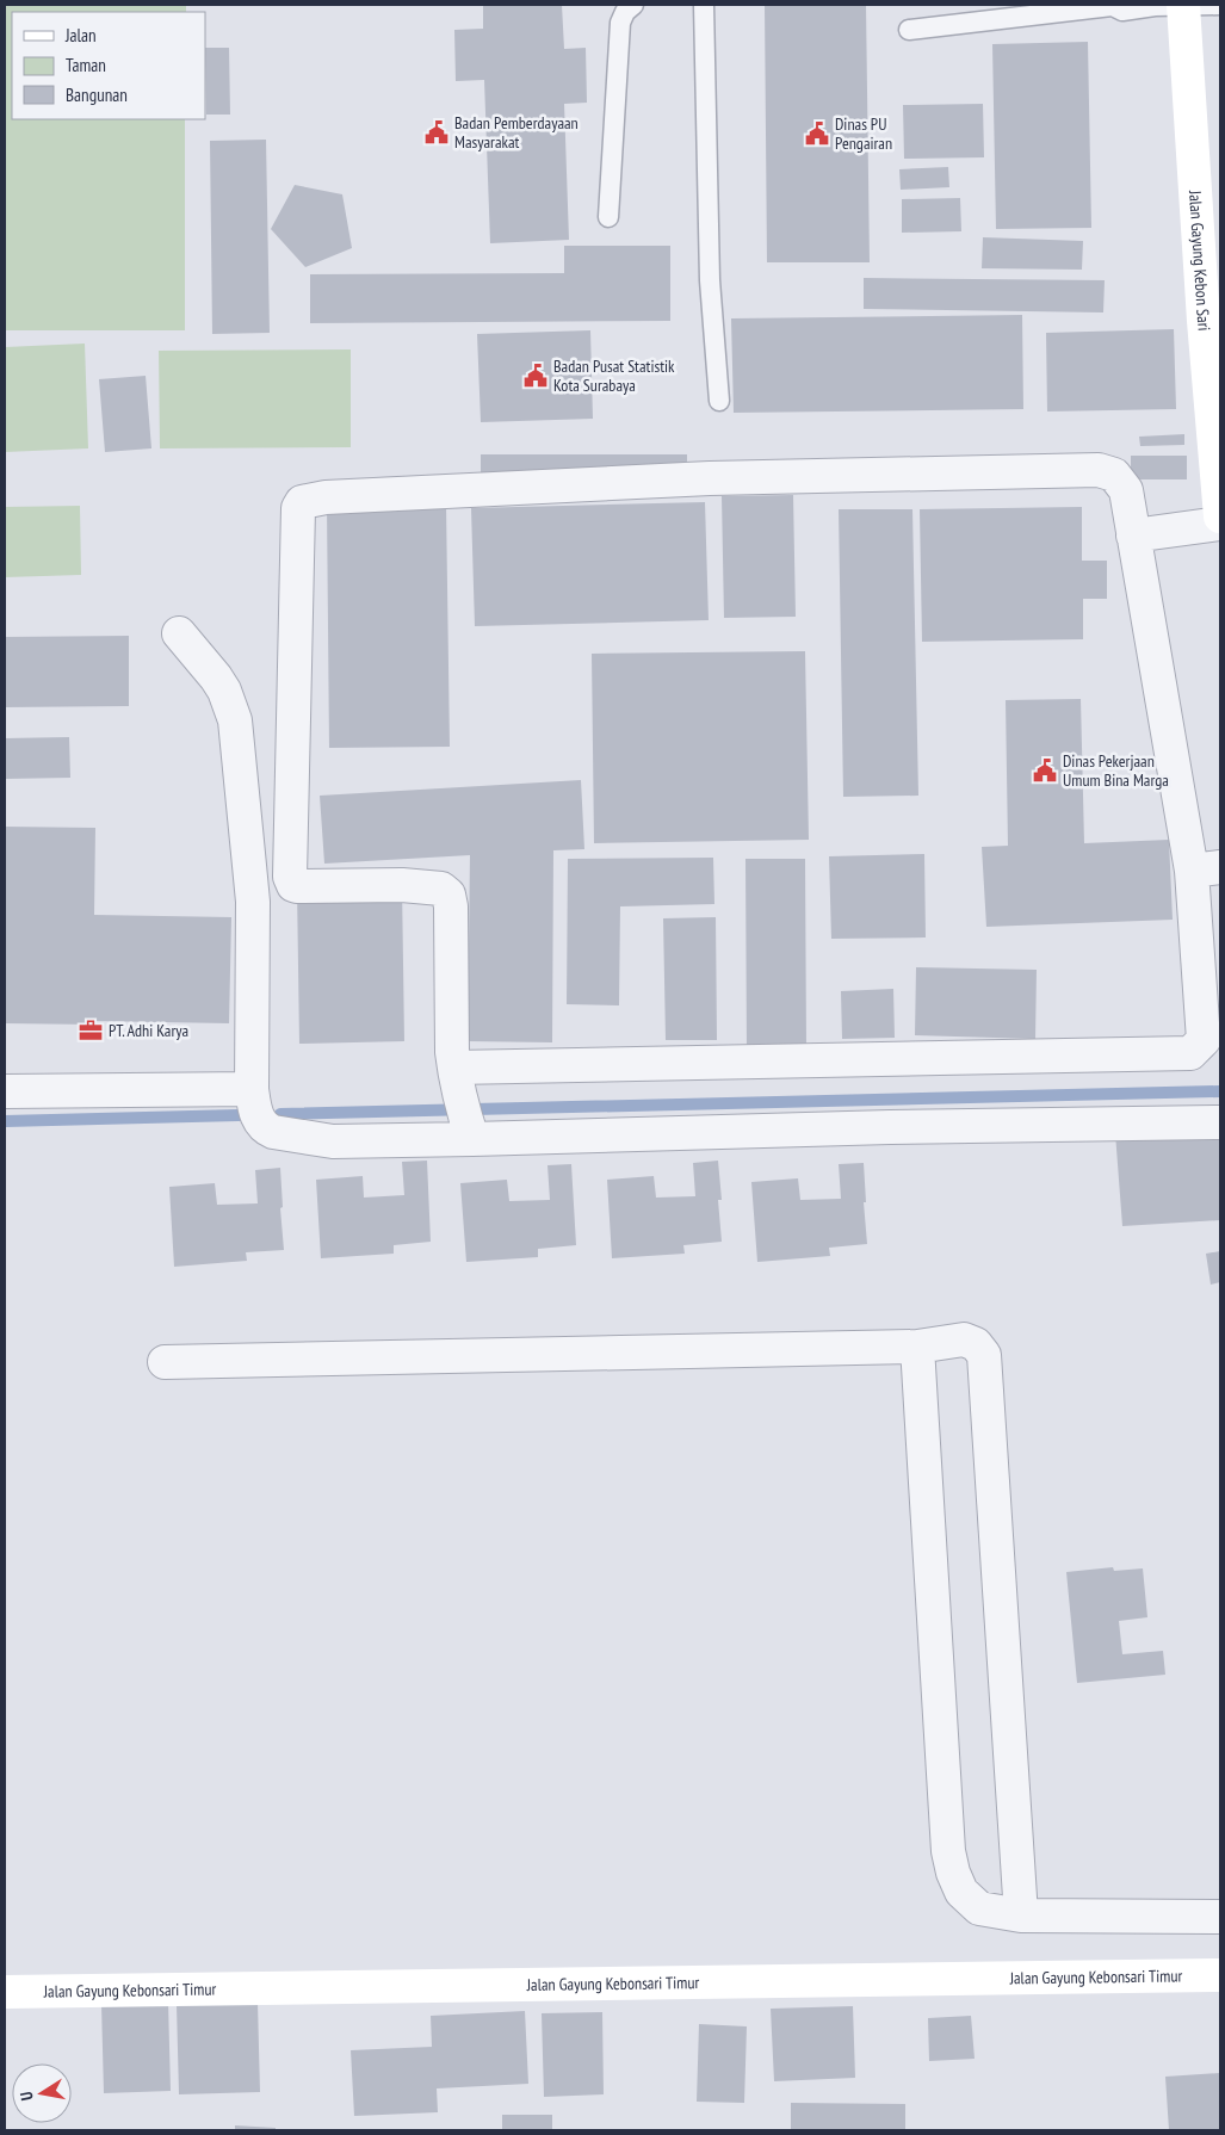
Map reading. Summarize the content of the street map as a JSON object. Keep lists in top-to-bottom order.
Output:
{
  "streets": {
    "street": ["Jalan Gayung Kebon Sari", "Jalan Gayung Kebonsari Timur"]
  },
  "places": {
    "public building": [
      "Badan Pemberdayaan Masyarakat",
      "Dinas PU Pengairan",
      "Badan Pusat Statistik Kota Surabaya",
      "Dinas Pekerjaan Umum Bina Marga"
    ],
    "office": ["PT. Adhi Karya"]
  },
  "legend": ["Jalan", "Taman", "Bangunan"],
  "north": "left"
}
